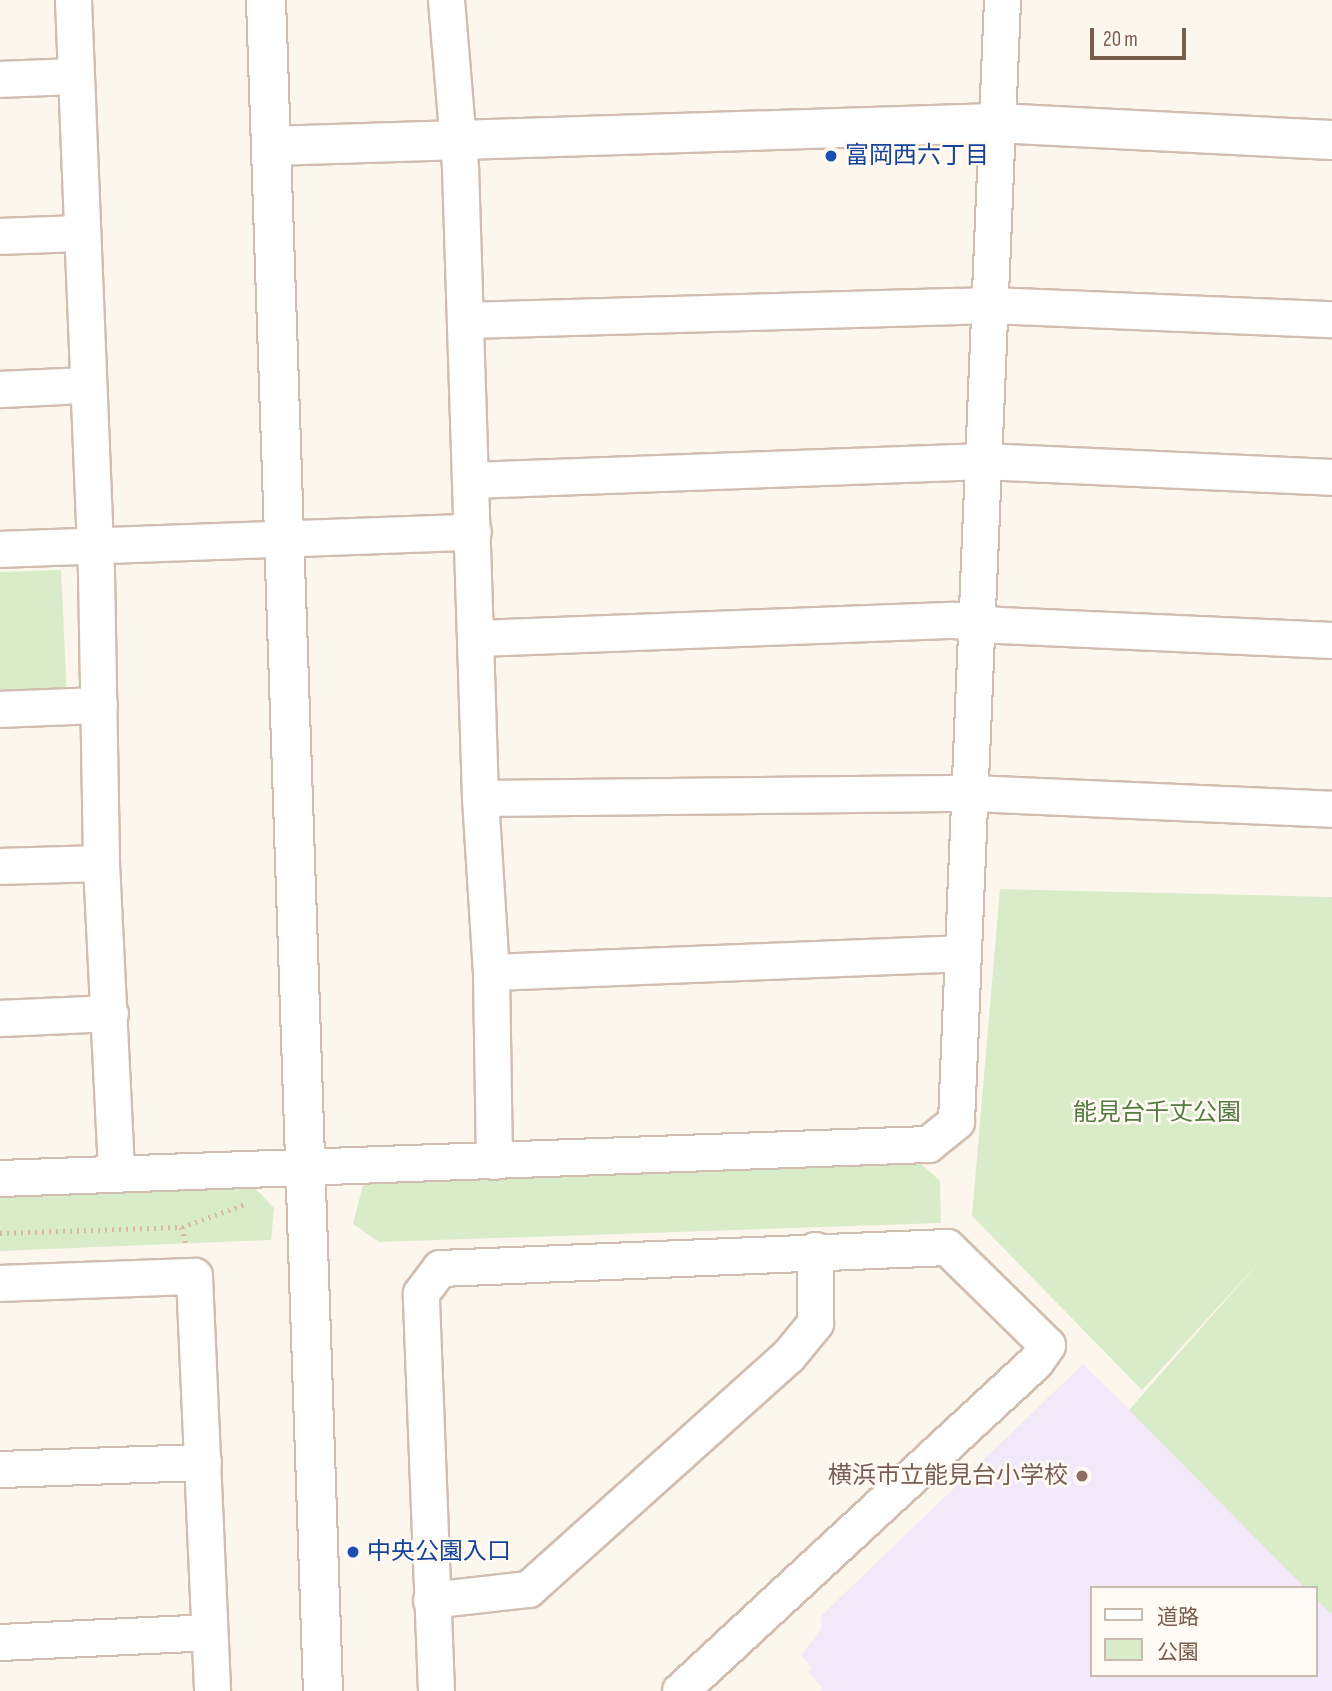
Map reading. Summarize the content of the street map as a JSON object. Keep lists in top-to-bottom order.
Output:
{
  "parks": ["能見台千丈公園"],
  "places": ["富岡西六丁目", "横浜市立能見台小学校", "中央公園入口"],
  "legend": ["道路", "公園"],
  "scale_bar": "20 m"
}
